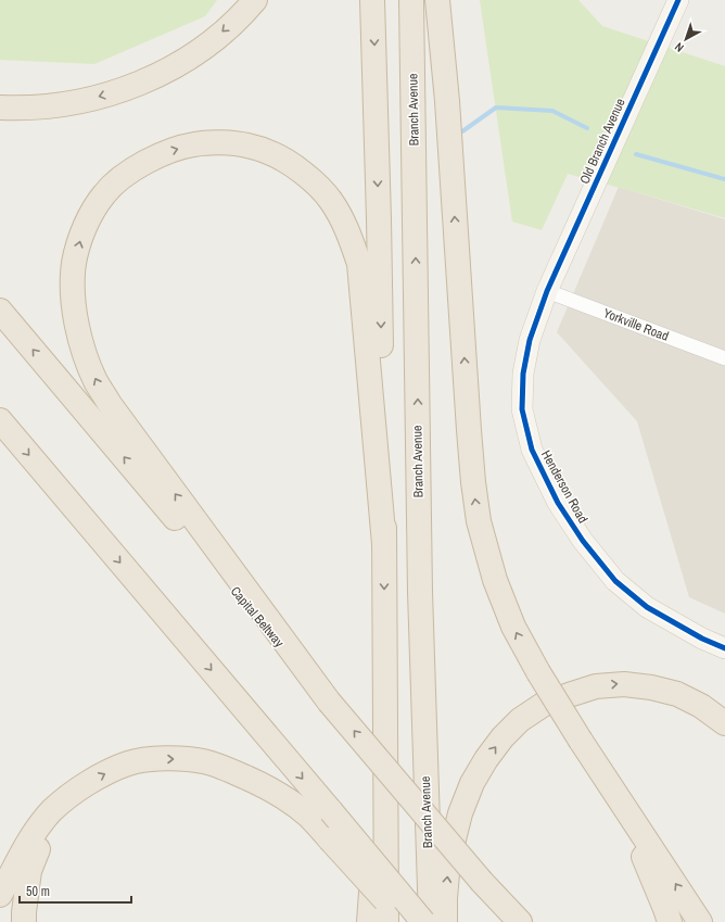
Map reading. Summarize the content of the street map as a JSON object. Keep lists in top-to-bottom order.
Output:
{
  "streets": {
    "highway": ["Branch Avenue", "Capital Beltway"],
    "street": ["Old Branch Avenue", "Yorkville Road", "Henderson Road"]
  },
  "crossings": [
    ["Old Branch Avenue", "Yorkville Road"],
    ["Old Branch Avenue", "Henderson Road"],
    ["Yorkville Road", "Henderson Road"]
  ],
  "scale_bar": "50 m",
  "north": "bottom left"
}
